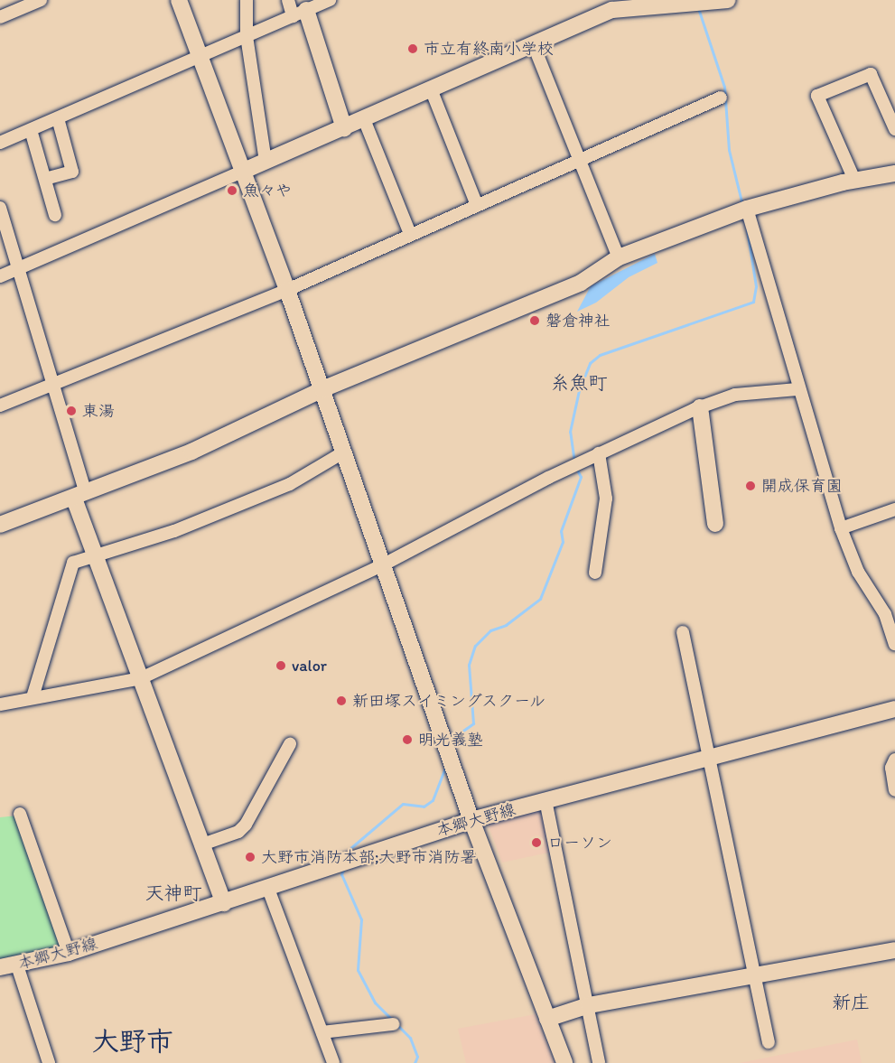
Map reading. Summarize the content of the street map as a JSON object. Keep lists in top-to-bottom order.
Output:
{
  "streets": {
    "street": ["本郷大野線"]
  },
  "districts": [
    "糸魚町",
    "天神町",
    "新庄",
    "大野市"
  ],
  "places": [
    "市立有終南小学校",
    "魚々や",
    "磐倉神社",
    "東湯",
    "開成保育園",
    "valor",
    "新田塚スイミングスクール",
    "明光義塾",
    "ローソン",
    "大野市消防本部;大野市消防署"
  ]
}
